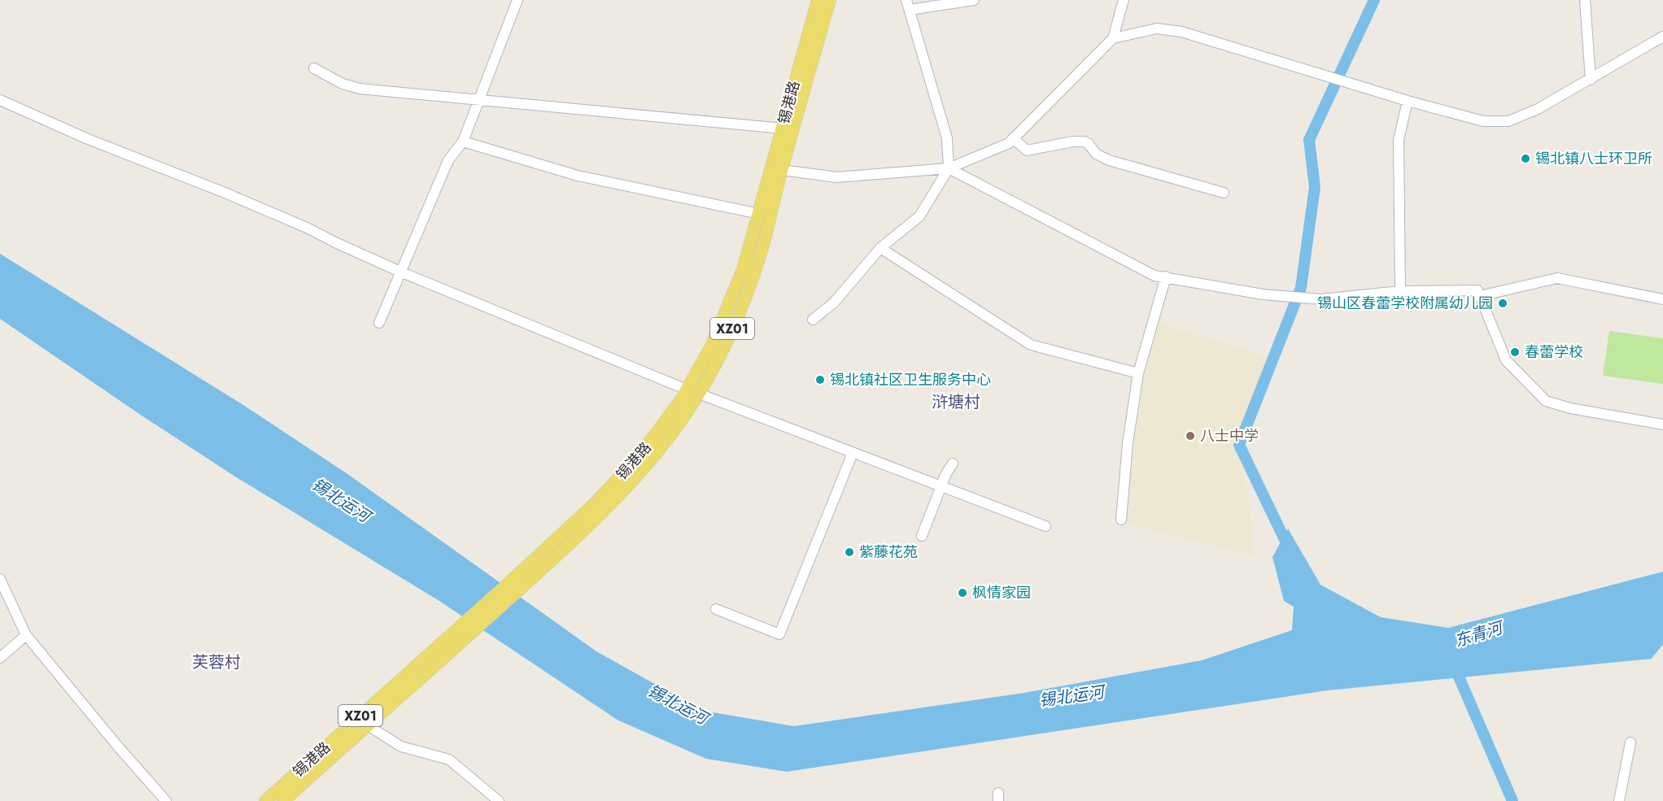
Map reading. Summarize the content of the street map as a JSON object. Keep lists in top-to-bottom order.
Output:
{
  "streets": {
    "main road": ["锡港路", "XZ01"]
  },
  "districts": ["浒塘村", "芙蓉村"],
  "water": ["锡北运河", "东青河"],
  "places": [
    "锡北镇八士环卫所",
    "锡山区春蕾学校附属幼儿园",
    "春蕾学校",
    "锡北镇社区卫生服务中心",
    "八士中学",
    "紫藤花苑",
    "枫情家园"
  ]
}
